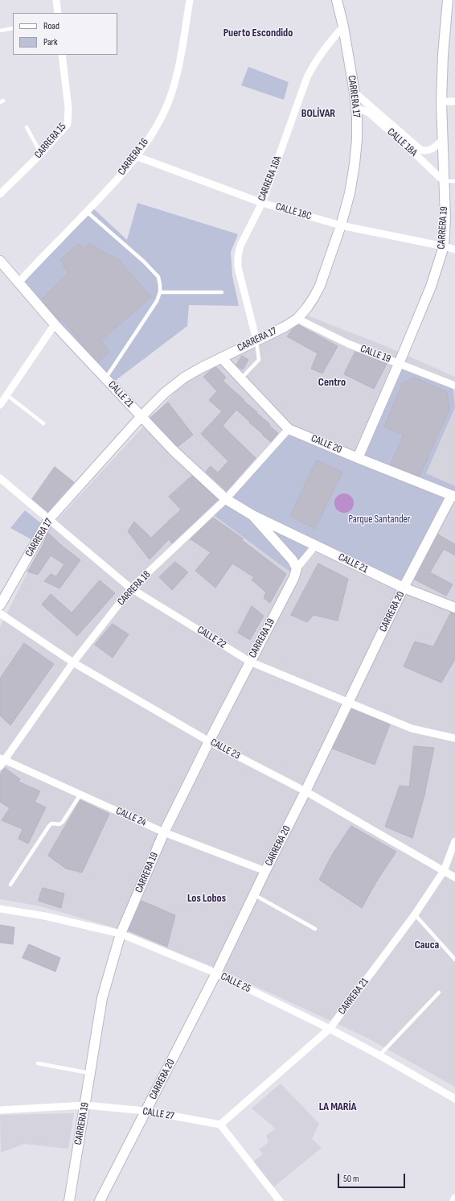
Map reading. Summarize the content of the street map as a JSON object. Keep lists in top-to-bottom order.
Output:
{
  "streets": {
    "main road": [
      "CARRERA 17",
      "CARRERA 19",
      "CALLE 21",
      "CALLE 20",
      "CARRERA 20"
    ],
    "street": [
      "CARRERA 15",
      "CALLE 18A",
      "CARRERA 16",
      "CARRERA 16A",
      "CALLE 18C",
      "CALLE 19",
      "CARRERA 18",
      "CALLE 22",
      "CALLE 23",
      "CALLE 24",
      "CALLE 25",
      "CARRERA 21",
      "CALLE 27"
    ]
  },
  "crossings": [
    ["CARRERA 17", "CALLE 18A"],
    ["CARRERA 17", "CARRERA 16A"],
    ["CARRERA 17", "CALLE 18C"],
    ["CARRERA 17", "CALLE 19"],
    ["CARRERA 17", "CALLE 21"],
    ["CARRERA 17", "CALLE 20"],
    ["CARRERA 17", "CALLE 22"],
    ["CALLE 18A", "CARRERA 19"],
    ["CARRERA 16", "CALLE 18C"],
    ["CARRERA 16", "CALLE 21"],
    ["CARRERA 16A", "CALLE 18C"],
    ["CALLE 18C", "CARRERA 19"],
    ["CARRERA 19", "CALLE 19"],
    ["CARRERA 19", "CALLE 21"],
    ["CARRERA 19", "CALLE 20"],
    ["CARRERA 19", "CALLE 22"],
    ["CARRERA 19", "CALLE 23"],
    ["CARRERA 19", "CALLE 24"],
    ["CARRERA 19", "CALLE 25"],
    ["CARRERA 19", "CALLE 27"],
    ["CALLE 21", "CARRERA 18"],
    ["CALLE 21", "CARRERA 20"],
    ["CALLE 20", "CARRERA 18"],
    ["CALLE 20", "CARRERA 20"],
    ["CARRERA 18", "CALLE 22"],
    ["CARRERA 18", "CALLE 23"],
    ["CARRERA 18", "CALLE 24"],
    ["CARRERA 20", "CALLE 22"],
    ["CARRERA 20", "CALLE 23"],
    ["CARRERA 20", "CALLE 24"],
    ["CARRERA 20", "CALLE 25"],
    ["CARRERA 20", "CALLE 27"],
    ["CALLE 23", "CARRERA 21"],
    ["CALLE 25", "CARRERA 21"],
    ["CARRERA 21", "CALLE 27"]
  ],
  "districts": [
    "Puerto Escondido",
    "BOLÍVAR",
    "Centro",
    "Los Lobos",
    "Cauca",
    "LA MARÍA"
  ],
  "parks": ["Parque Santander"],
  "legend": ["Road", "Park"],
  "scale_bar": "50 m"
}
